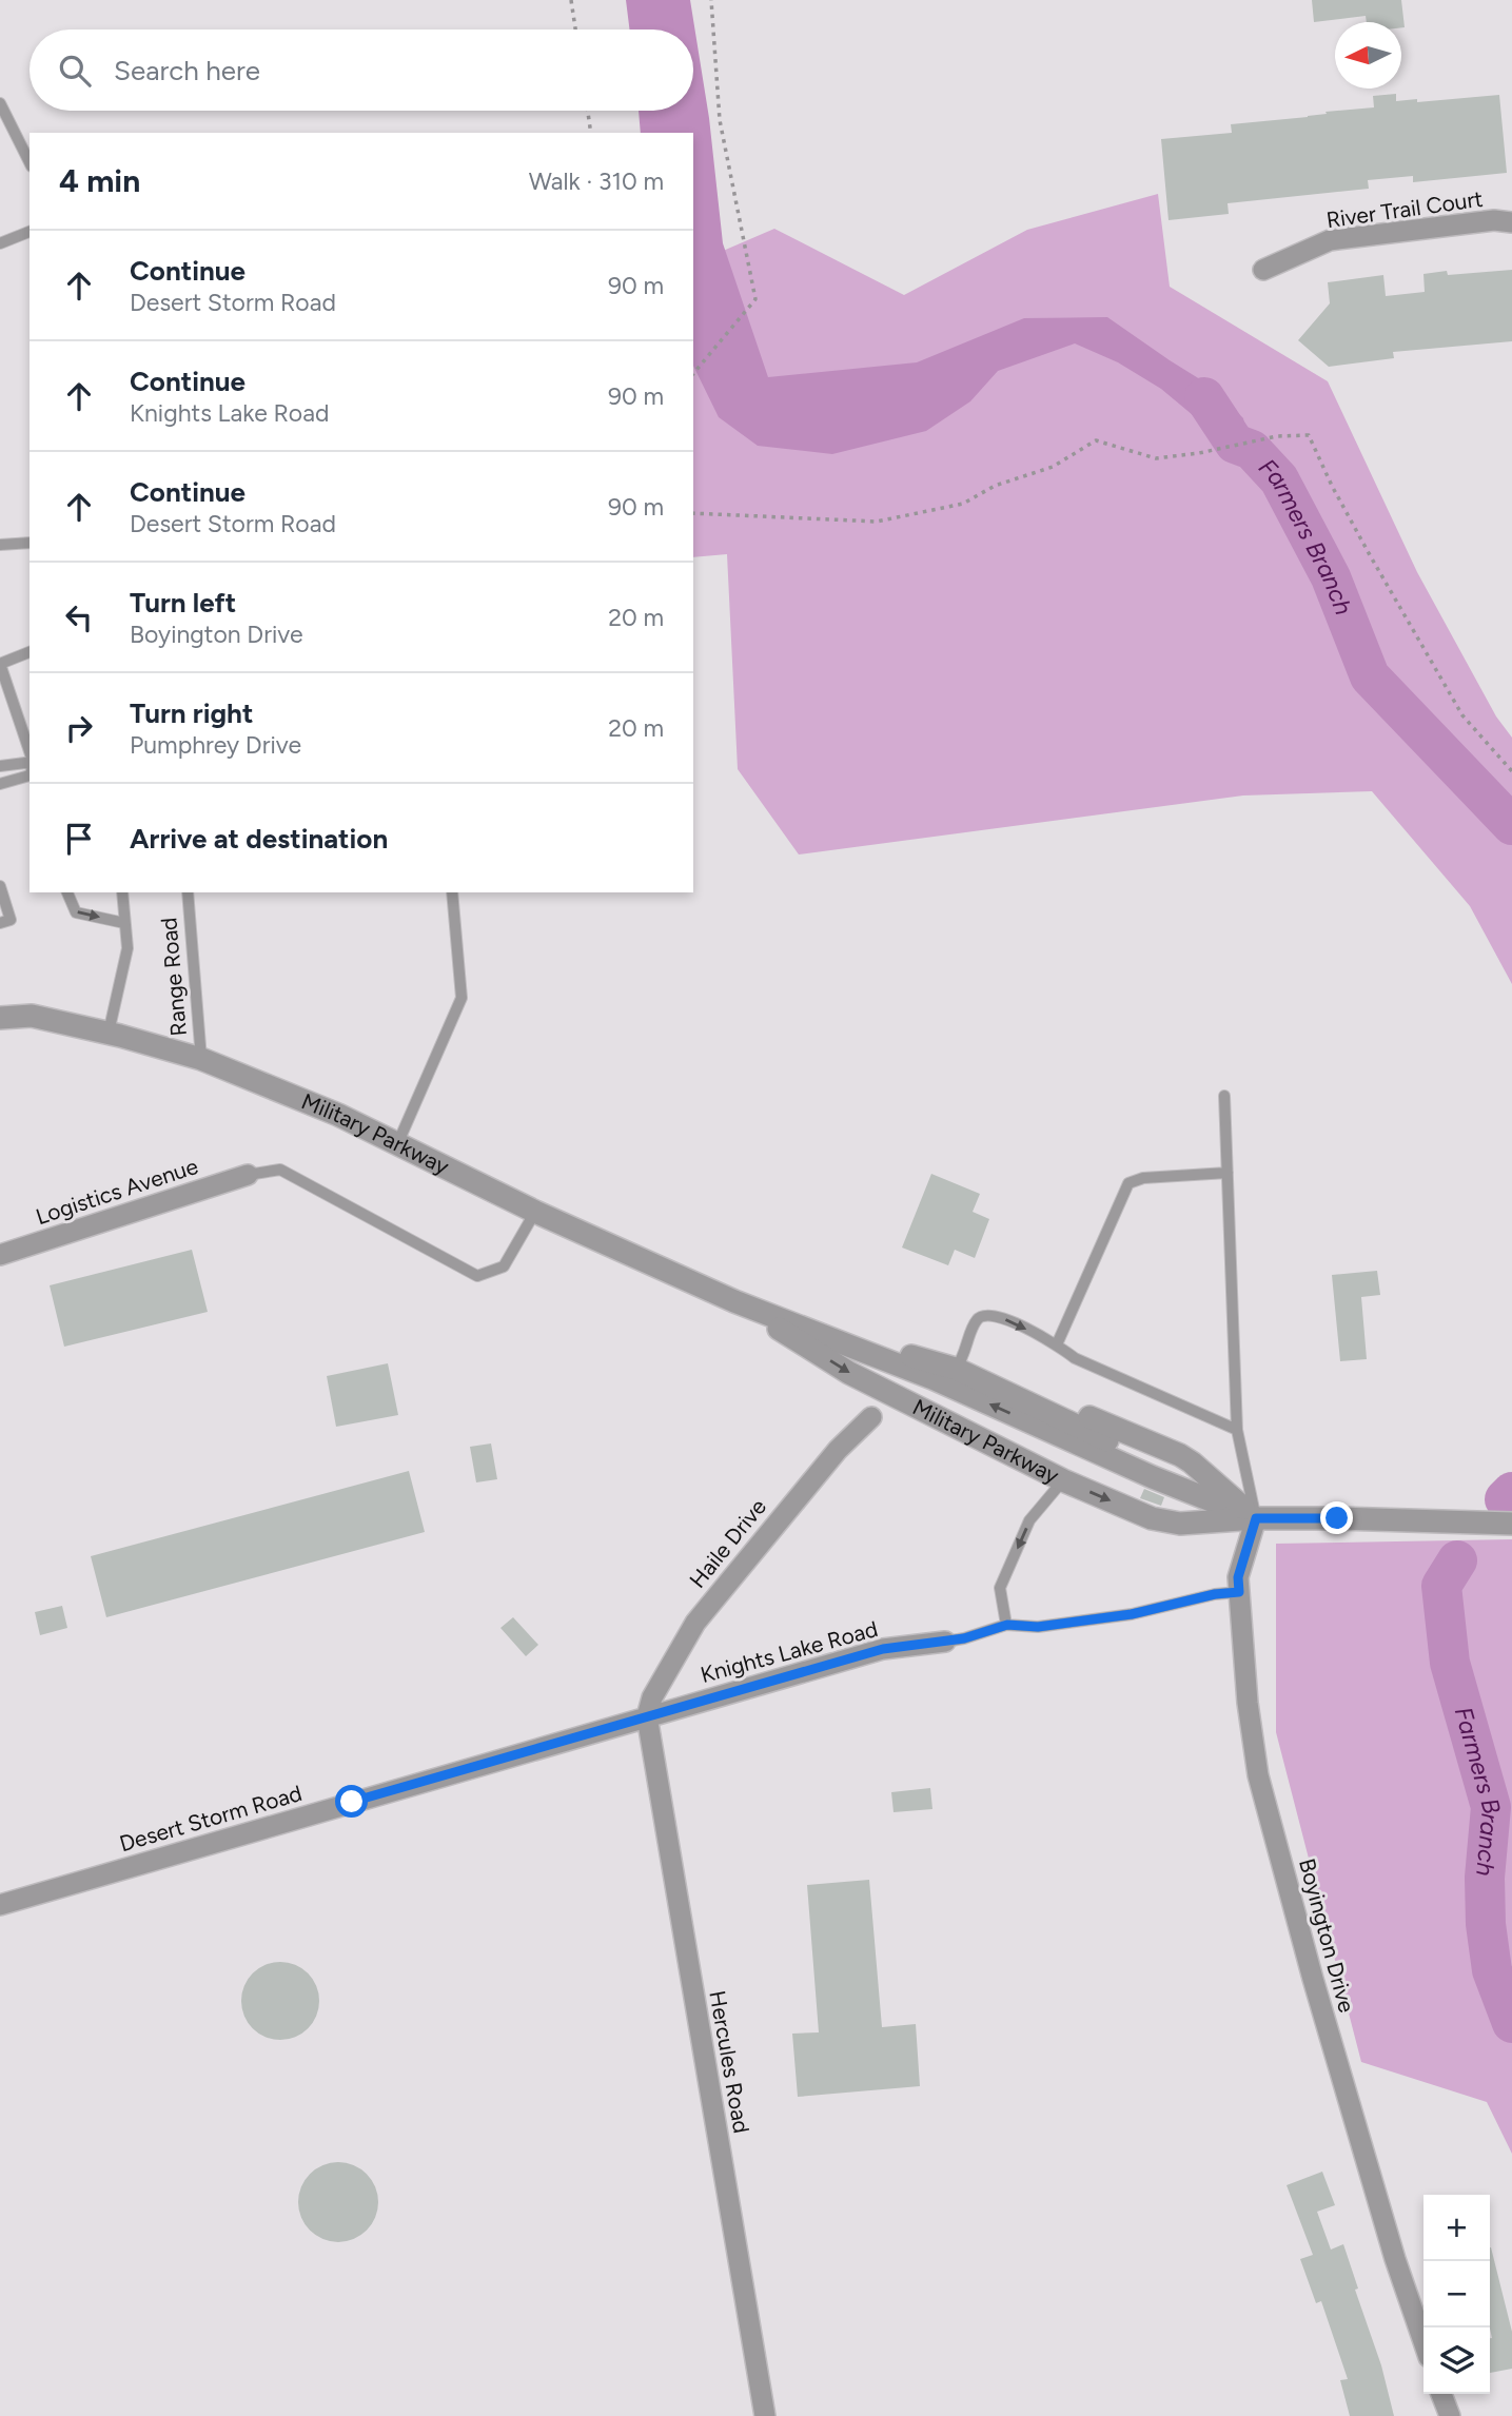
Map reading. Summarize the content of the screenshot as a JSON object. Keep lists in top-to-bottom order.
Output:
{
  "streets": {
    "street": [
      "River Trail Court",
      "Military Parkway",
      "Logistics Avenue",
      "Haile Drive",
      "Knights Lake Road",
      "Desert Storm Road",
      "Boyington Drive",
      "Hercules Road"
    ],
    "lane": ["Range Road"]
  },
  "crossings": [
    ["Range Road", "Military Parkway"],
    ["Military Parkway", "Boyington Drive"],
    ["Haile Drive", "Knights Lake Road"],
    ["Haile Drive", "Desert Storm Road"],
    ["Haile Drive", "Hercules Road"],
    ["Knights Lake Road", "Desert Storm Road"],
    ["Knights Lake Road", "Hercules Road"],
    ["Desert Storm Road", "Hercules Road"]
  ],
  "water": ["Farmers Branch"],
  "north": "left",
  "page": {
    "search": "Search here",
    "heading": ["4 min", "Walk · 310 m"],
    "list": [
      ["Continue", "Desert Storm Road", "90 m"],
      ["Continue", "Knights Lake Road", "90 m"],
      ["Continue", "Desert Storm Road", "90 m"],
      ["Turn left", "Boyington Drive", "20 m"],
      ["Turn right", "Pumphrey Drive", "20 m"],
      "Arrive at destination"
    ],
    "map_buttons": ["+", "−"]
  }
}
